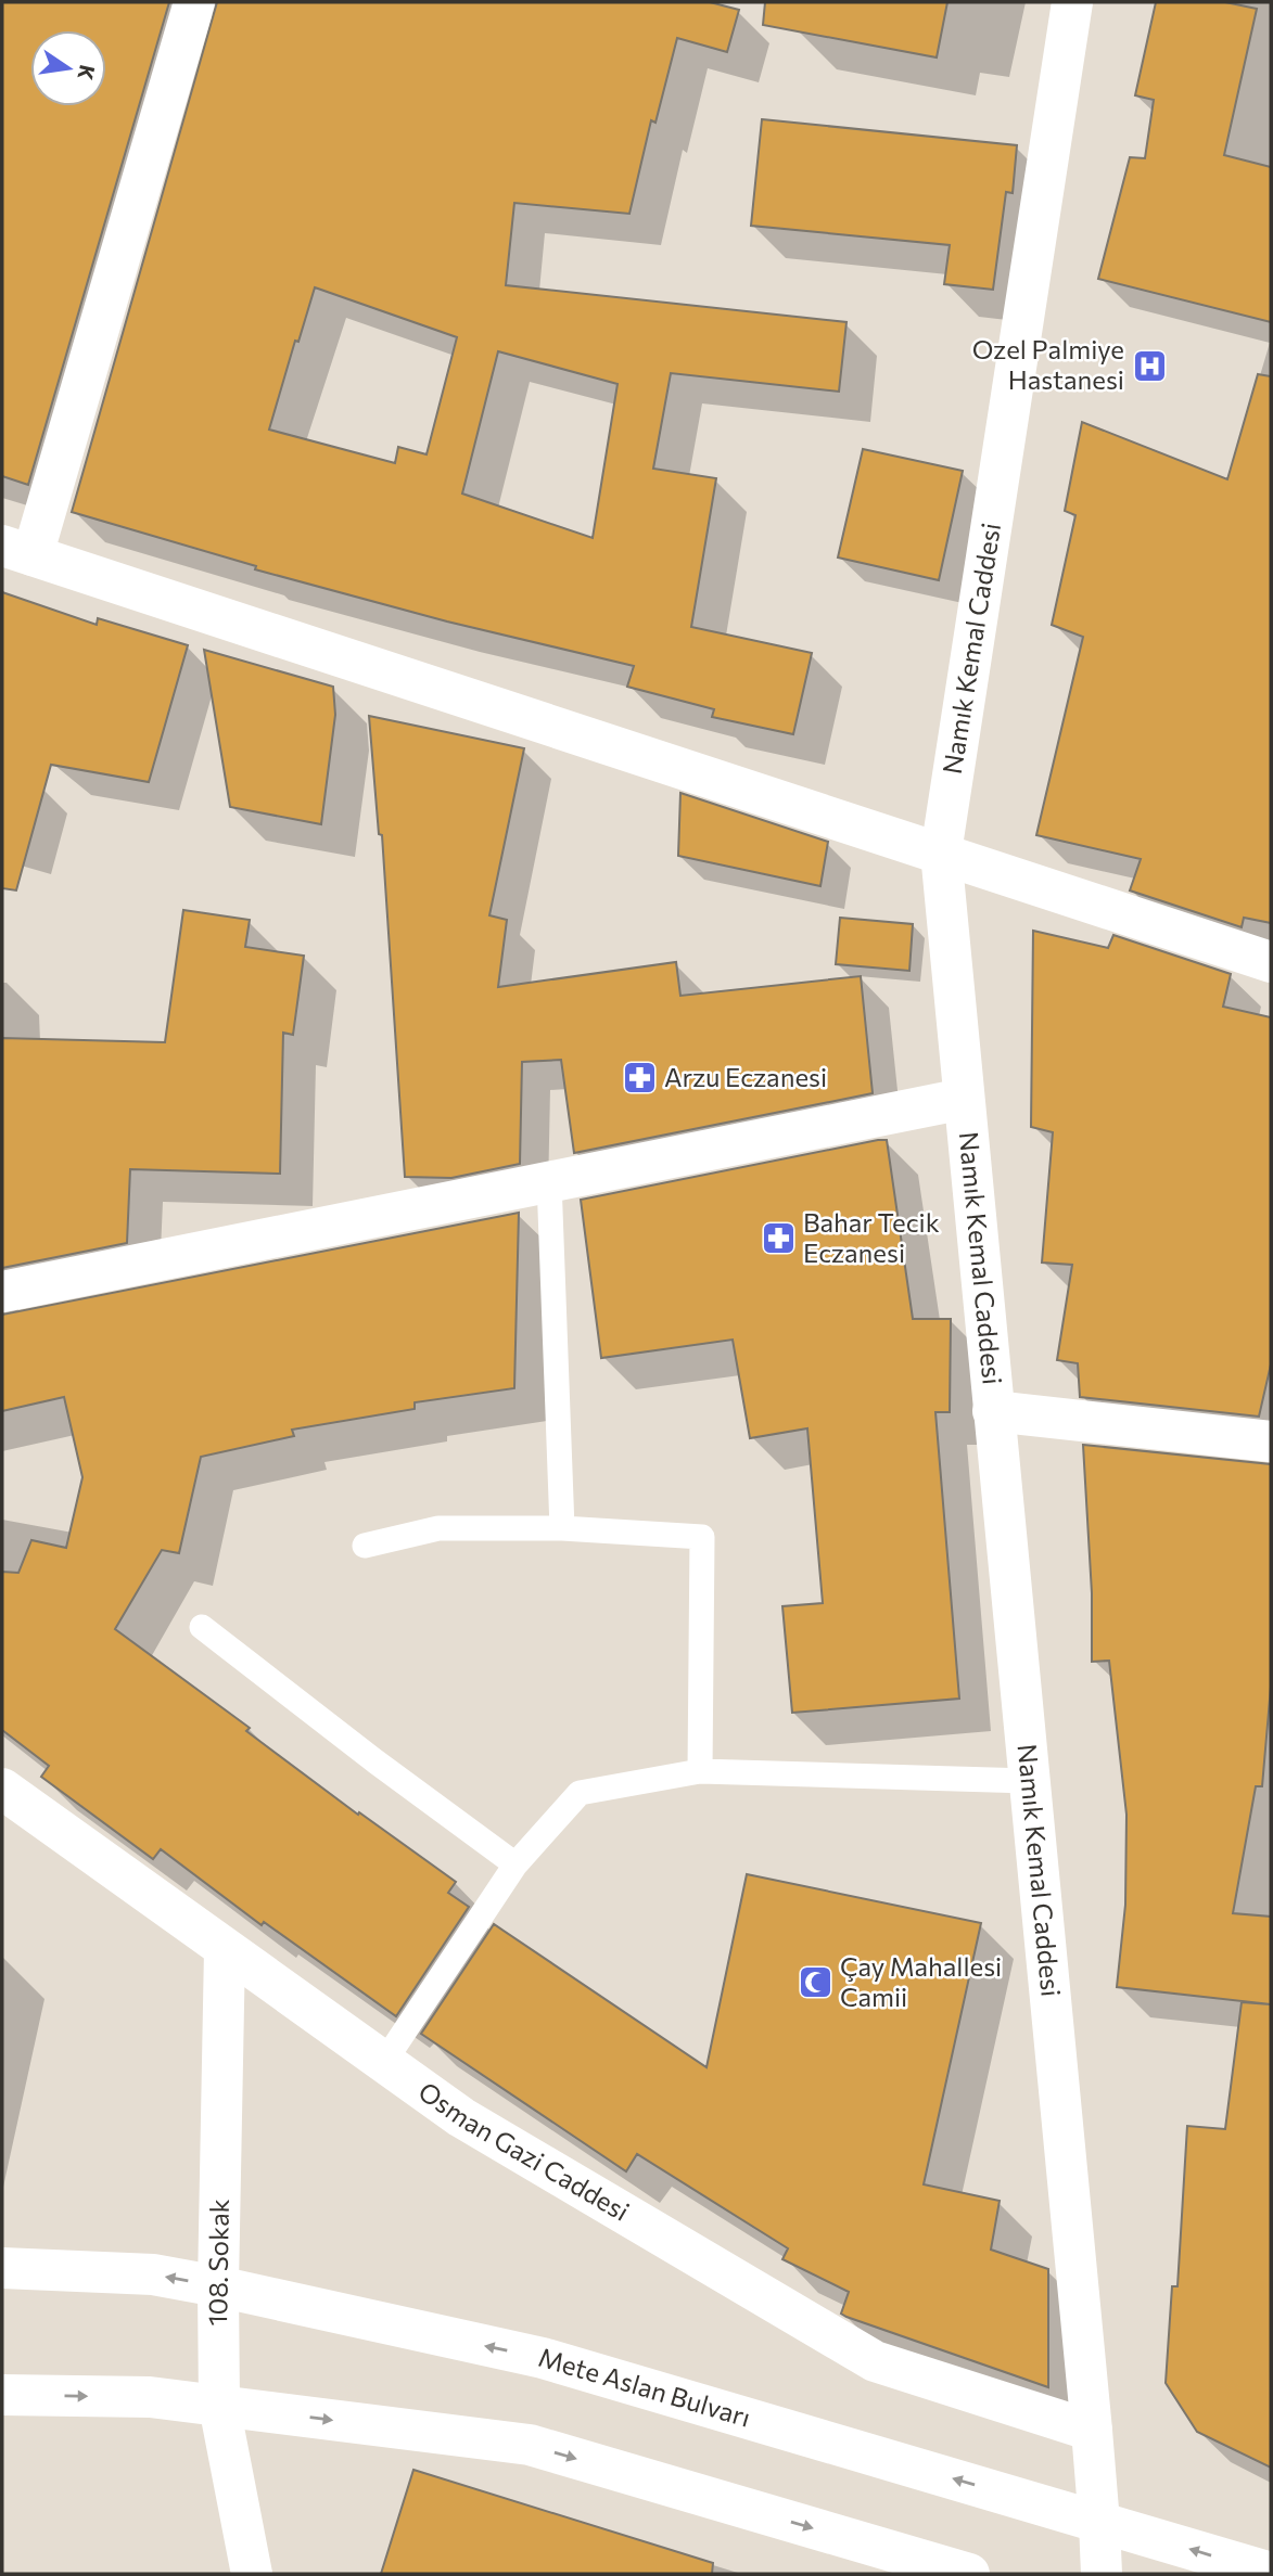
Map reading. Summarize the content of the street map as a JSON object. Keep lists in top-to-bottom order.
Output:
{
  "streets": {
    "street": [
      "Namık Kemal Caddesi",
      "Osman Gazi Caddesi",
      "108. Sokak",
      "Mete Aslan Bulvarı"
    ]
  },
  "crossings": [
    ["Namık Kemal Caddesi", "Osman Gazi Caddesi"],
    ["Namık Kemal Caddesi", "Mete Aslan Bulvarı"],
    ["Osman Gazi Caddesi", "108. Sokak"],
    ["108. Sokak", "Mete Aslan Bulvarı"]
  ],
  "places": {
    "hospital": ["Ozel Palmiye Hastanesi"],
    "pharmacy": ["Arzu Eczanesi", "Bahar Tecik Eczanesi"],
    "mosque": ["Çay Mahallesi Camii"]
  },
  "north": "right"
}
